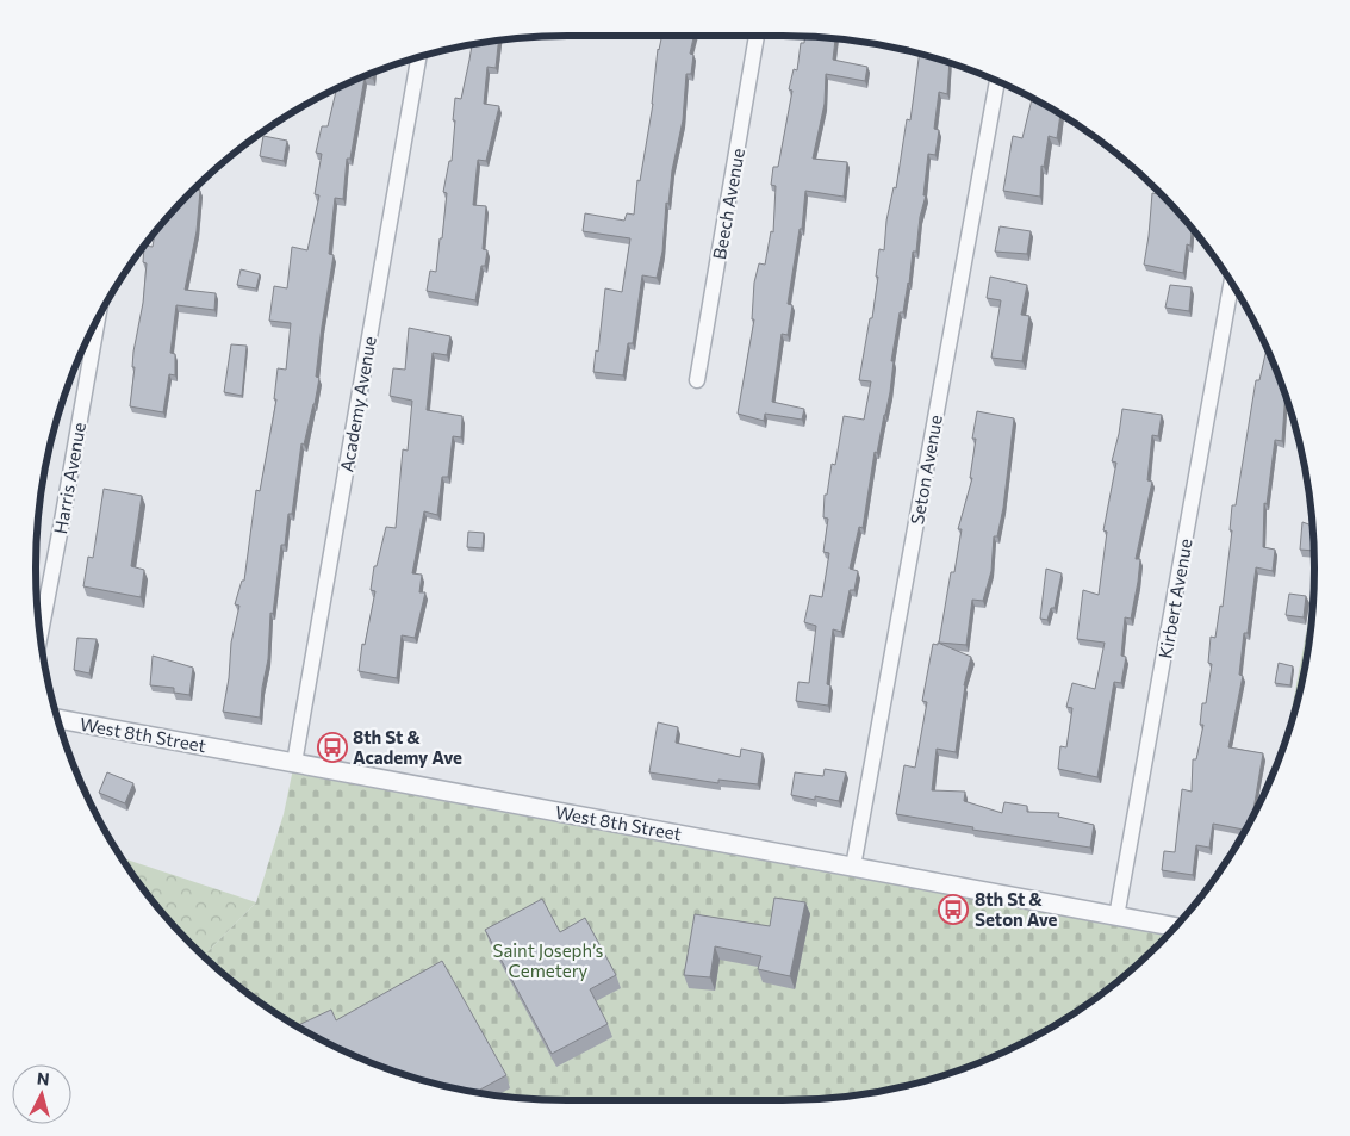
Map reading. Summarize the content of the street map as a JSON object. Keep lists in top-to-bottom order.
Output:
{
  "streets": {
    "street": [
      "Beech Avenue",
      "Academy Avenue",
      "Seton Avenue",
      "Harris Avenue",
      "Kirbert Avenue",
      "West 8th Street"
    ]
  },
  "crossings": [
    ["Academy Avenue", "West 8th Street"],
    ["Seton Avenue", "West 8th Street"],
    ["Kirbert Avenue", "West 8th Street"]
  ],
  "parks": ["Saint Joseph’s Cemetery"],
  "places": {
    "bus stop": ["8th St & Academy Ave", "8th St & Seton Ave"]
  },
  "north": "top"
}
